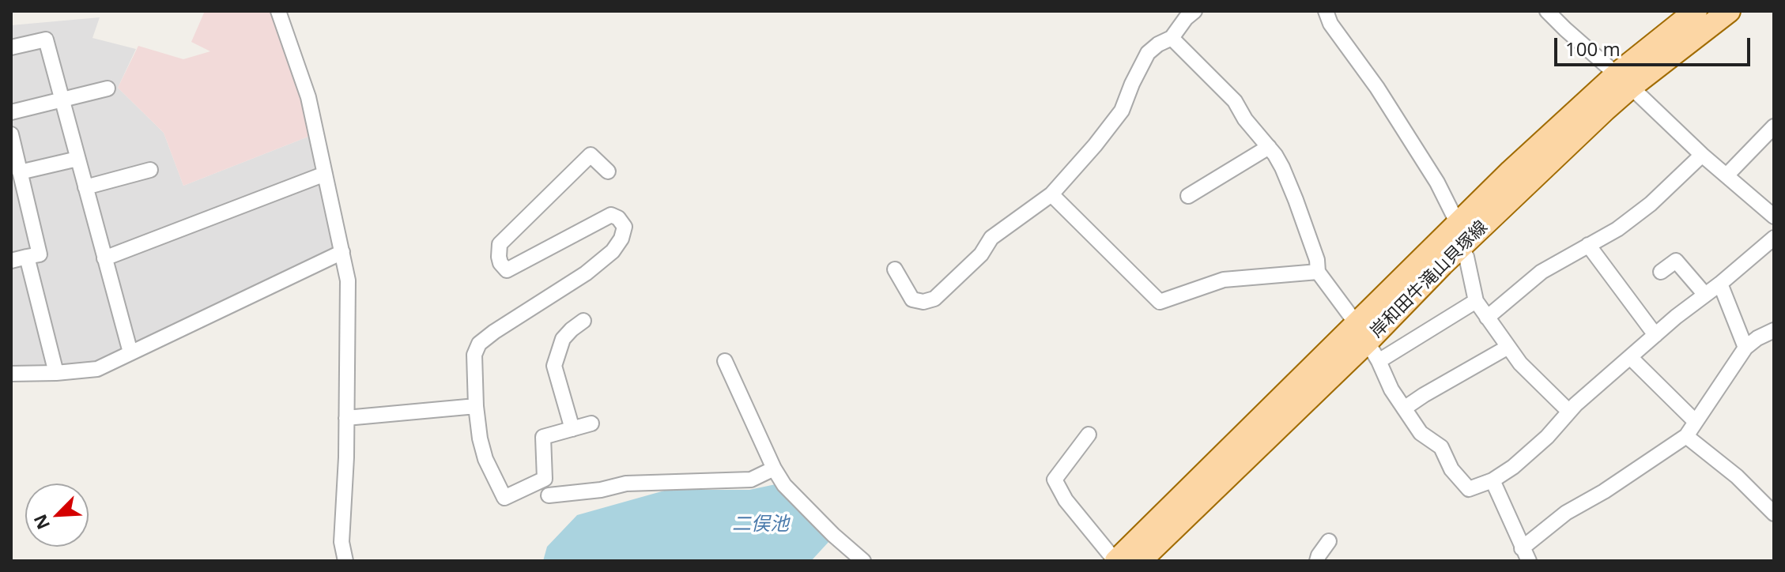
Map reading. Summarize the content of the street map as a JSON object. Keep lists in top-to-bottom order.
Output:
{
  "streets": {
    "main road": ["岸和田牛滝山貝塚線"]
  },
  "water": ["二俣池"],
  "scale_bar": "100 m",
  "north": "bottom left"
}
